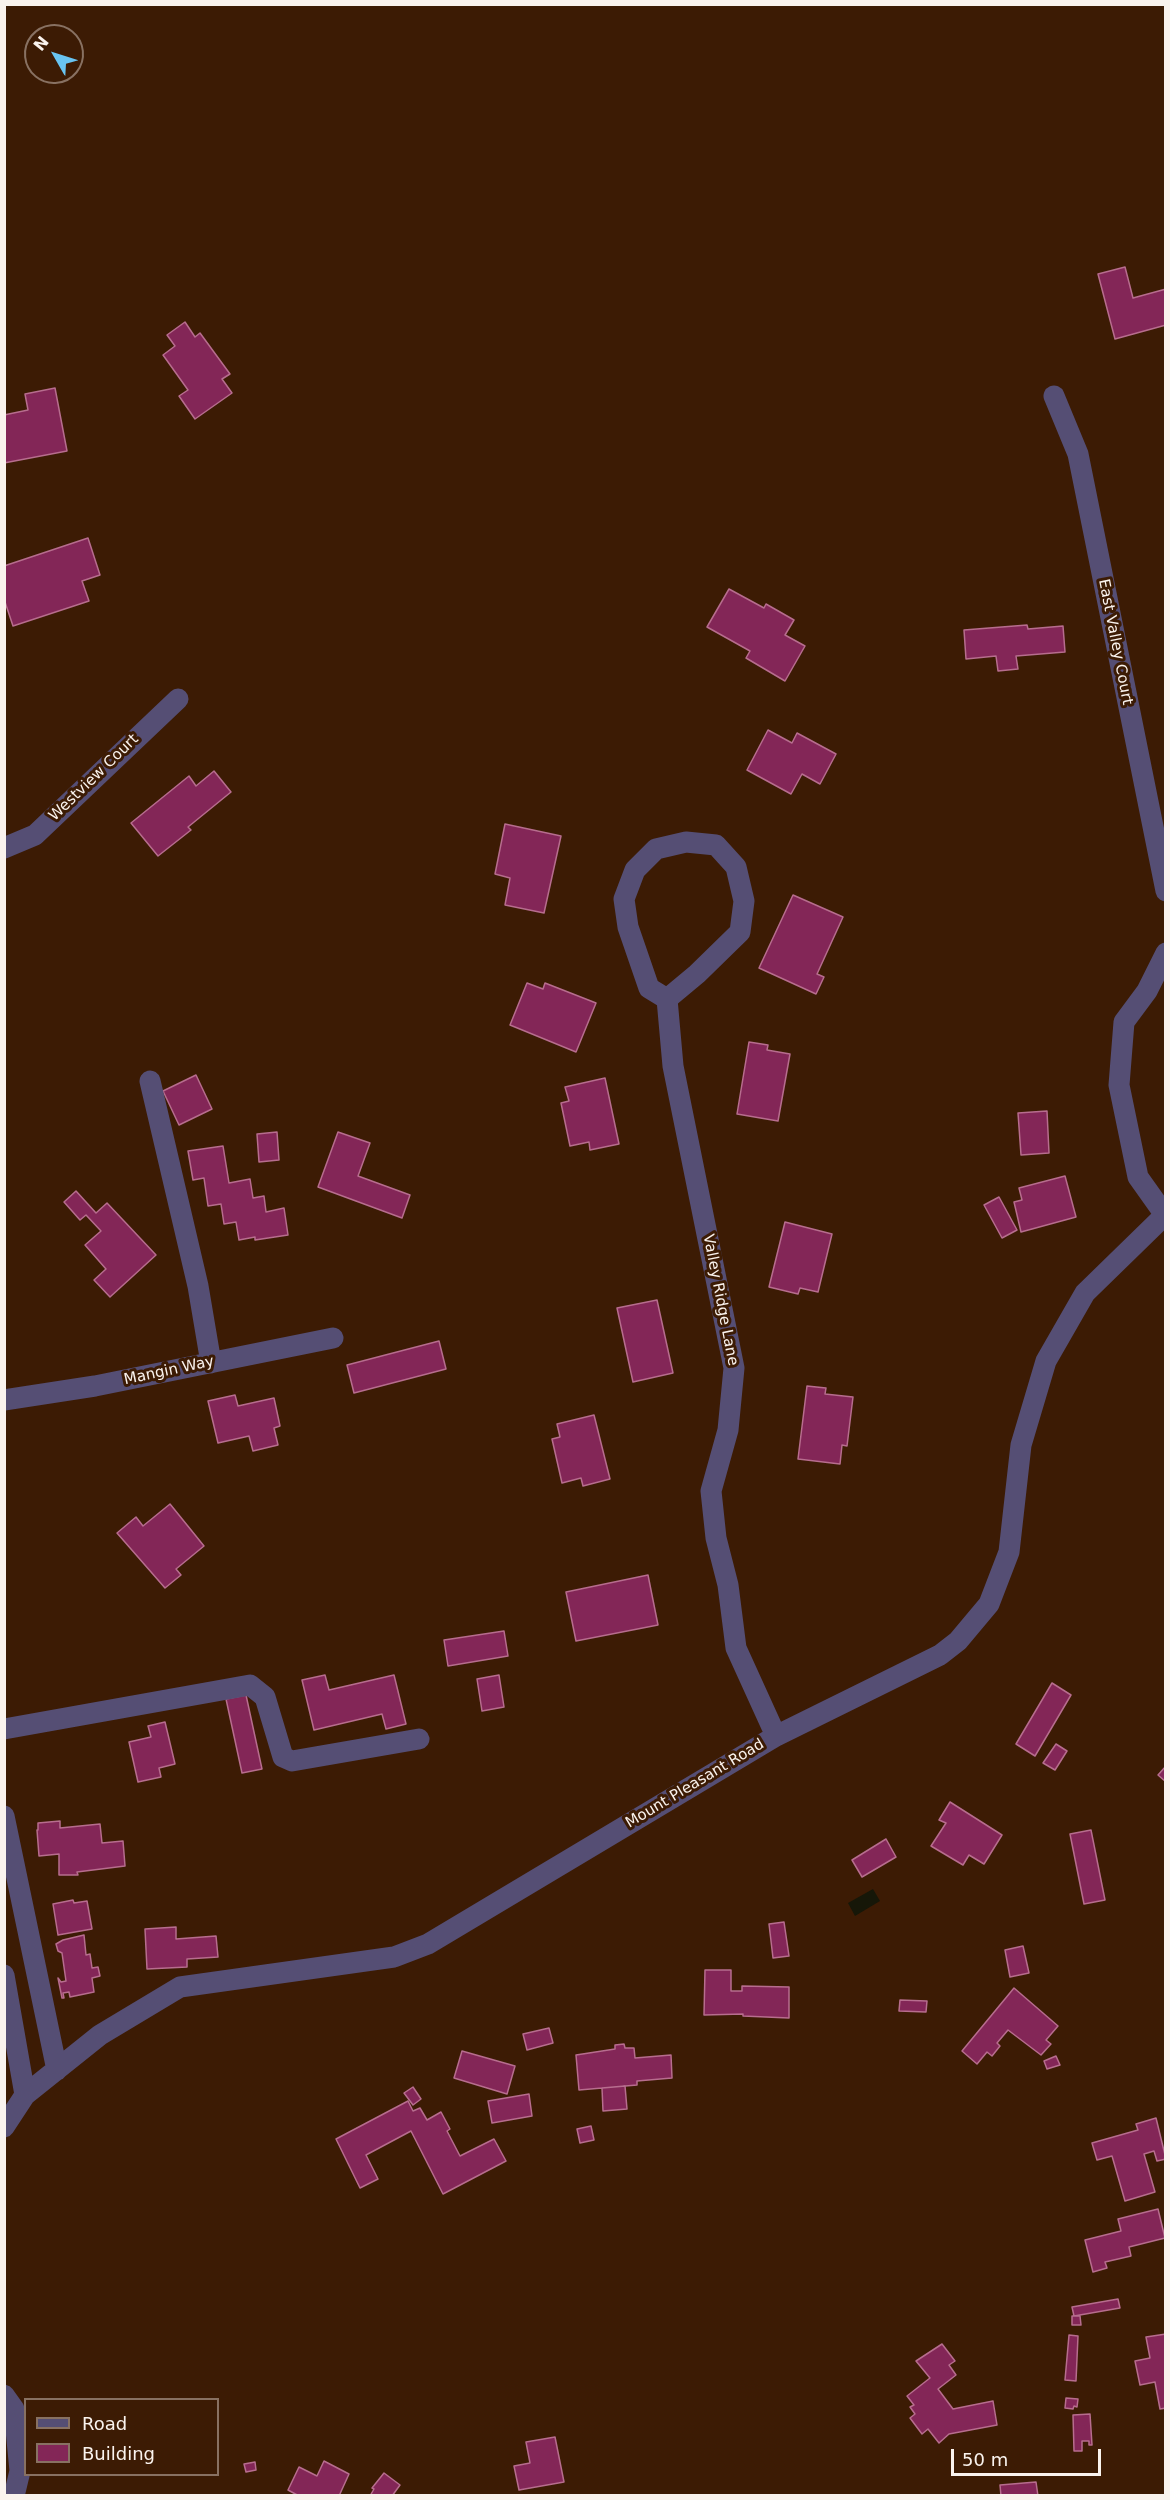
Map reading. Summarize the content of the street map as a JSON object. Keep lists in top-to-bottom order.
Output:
{
  "streets": {
    "street": [
      "East Valley Court",
      "Westview Court",
      "Valley Ridge Lane",
      "Mangin Way",
      "Mount Pleasant Road"
    ]
  },
  "crossings": [
    ["Valley Ridge Lane", "Mount Pleasant Road"]
  ],
  "legend": ["Road", "Building"],
  "scale_bar": "50 m",
  "north": "top left"
}
